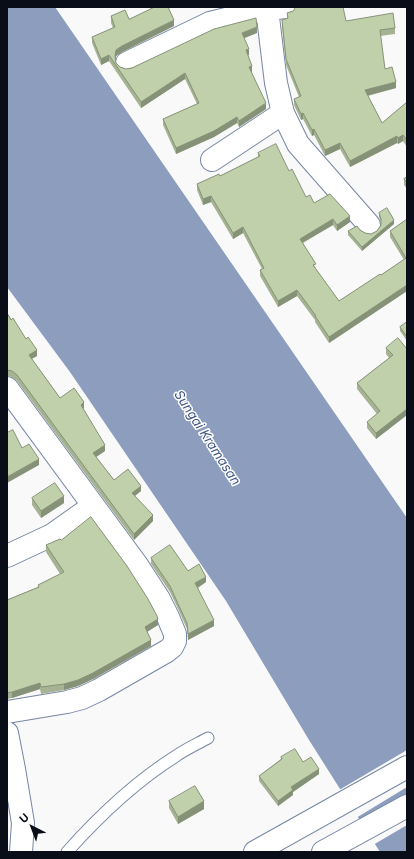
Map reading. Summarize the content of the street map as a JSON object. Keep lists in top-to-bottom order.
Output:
{
  "water": ["Sungai Kramasan"],
  "north": "top left"
}
